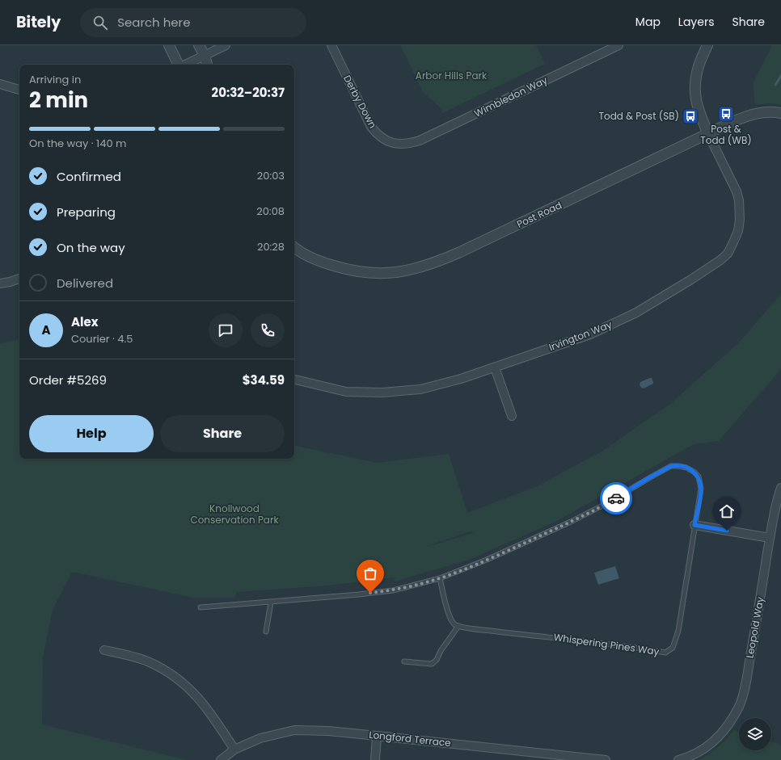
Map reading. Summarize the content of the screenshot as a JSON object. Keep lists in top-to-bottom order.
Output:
{
  "streets": {
    "street": [
      "Wimbledon Way",
      "Derby Down",
      "Post Road",
      "Irvington Way",
      "Leopold Way",
      "Longford Terrace"
    ],
    "lane": ["Whispering Pines Way"]
  },
  "crossings": [
    ["Wimbledon Way", "Derby Down"],
    ["Post Road", "Irvington Way"]
  ],
  "parks": ["Arbor Hills Park", "Knollwood Conservation Park"],
  "places": {
    "bus stop": ["Post & Todd (WB)", "Todd & Post (SB)"]
  },
  "page": {
    "header": "Bitely",
    "search": "Search here",
    "nav": ["Map", "Layers", "Share"],
    "heading": ["2 min", "Arriving in", "20:32–20:37"],
    "panel": [
      "Alex",
      "Courier · 4.5",
      "Order #5269",
      "$34.59"
    ],
    "bar": "On the way · 140 m",
    "list": [
      ["Confirmed", "20:03"],
      ["Preparing", "20:08"],
      ["On the way", "20:28"],
      "Delivered"
    ],
    "round": "A",
    "buttons": ["Help", "Share"]
  }
}
